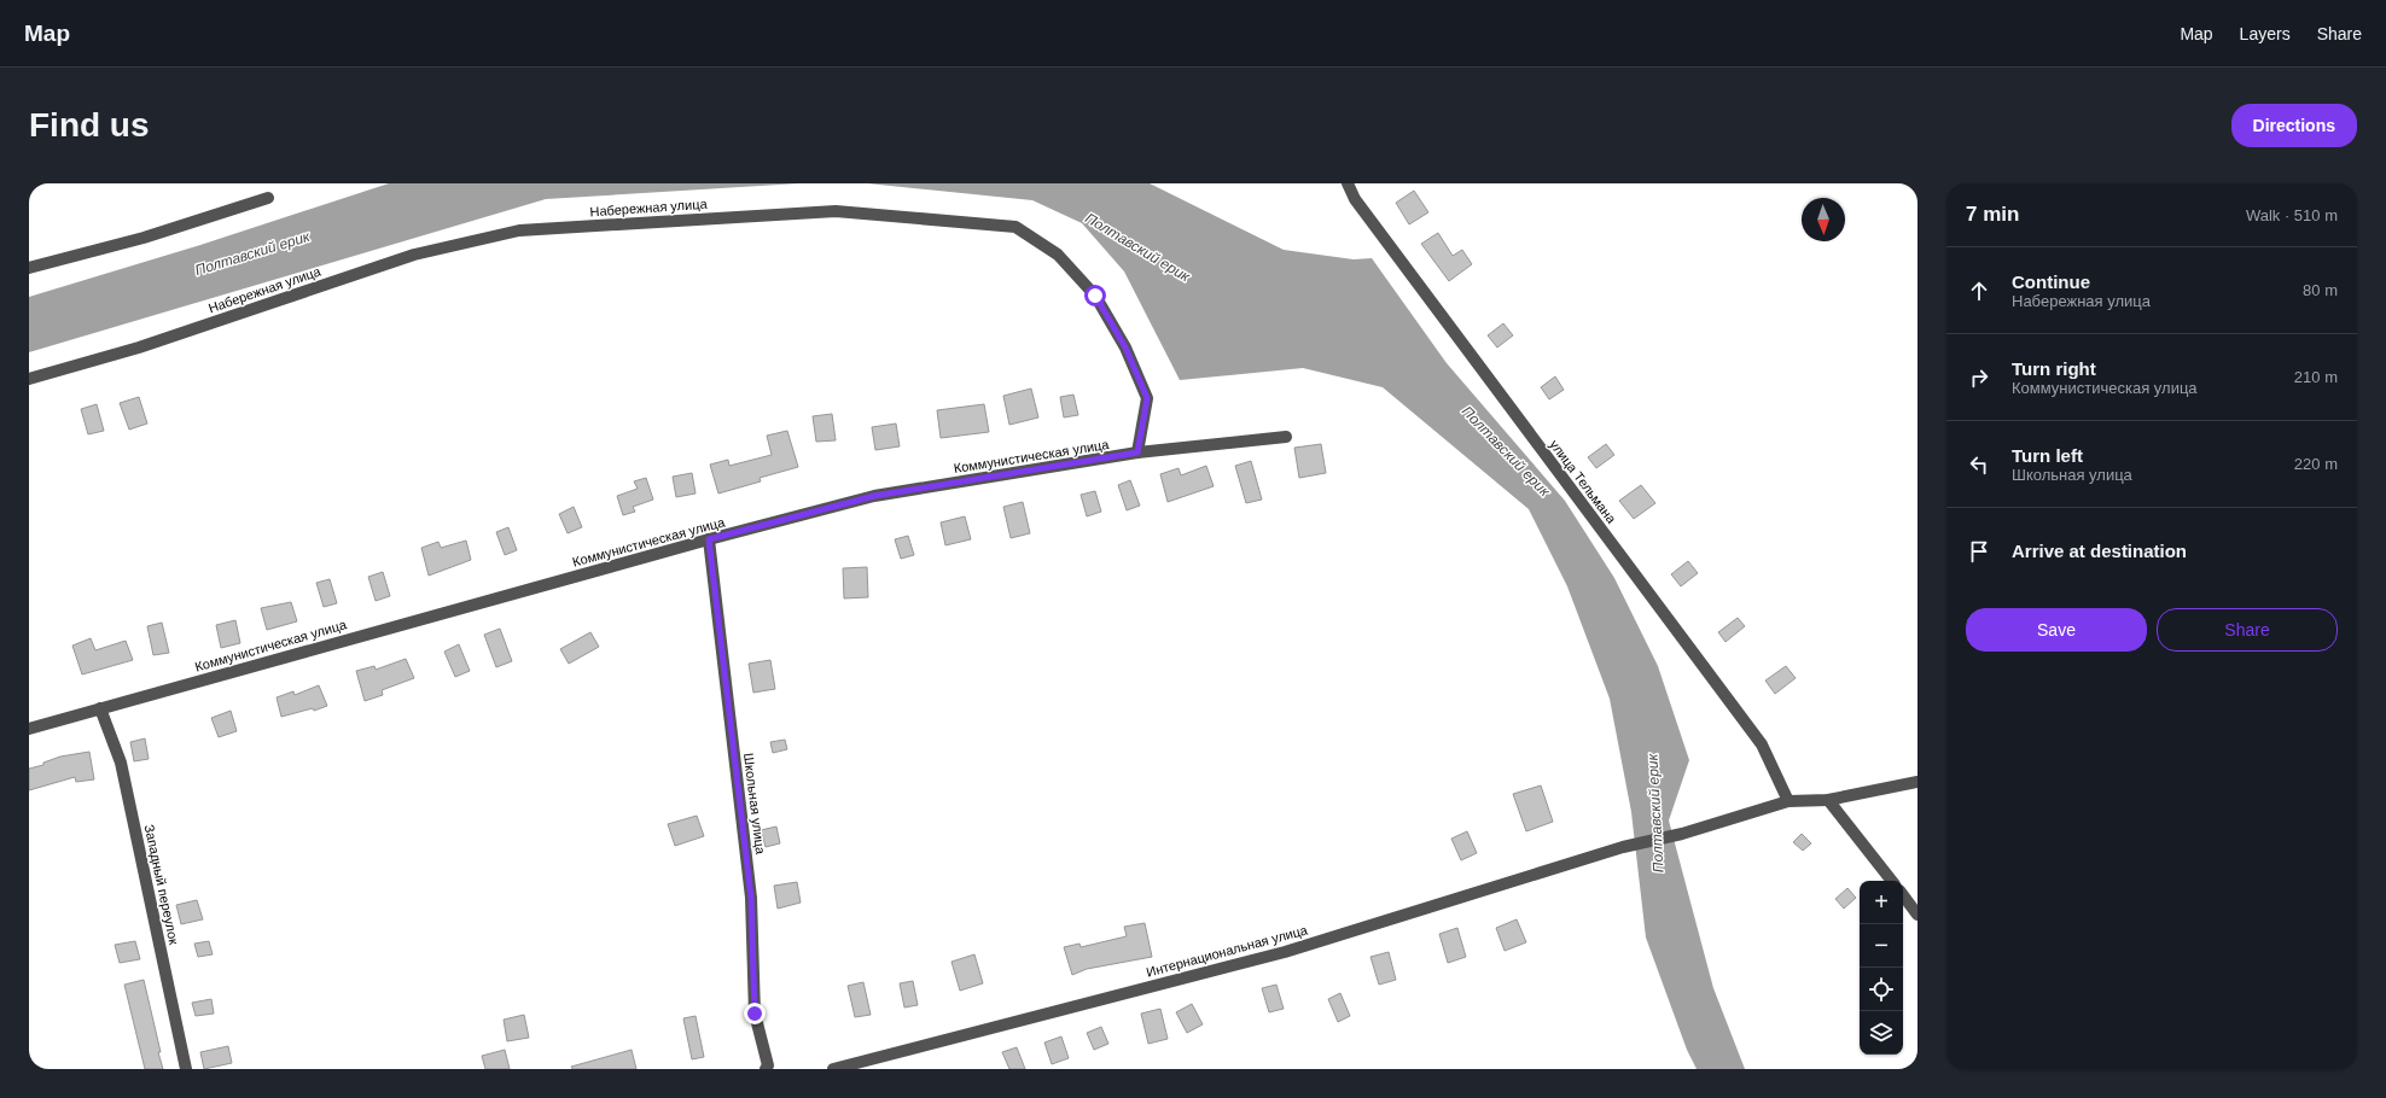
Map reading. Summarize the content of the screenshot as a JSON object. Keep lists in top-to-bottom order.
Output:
{
  "streets": {
    "street": [
      "Набережная улица",
      "Коммунистическая улица",
      "улица Тельмана",
      "Школьная улица",
      "Западный переулок",
      "Интернациональная улица"
    ]
  },
  "crossings": [
    ["Набережная улица", "Коммунистическая улица"],
    ["Коммунистическая улица", "Школьная улица"],
    ["Коммунистическая улица", "Западный переулок"],
    ["улица Тельмана", "Интернациональная улица"]
  ],
  "water": ["Полтавский ерик"],
  "north": "bottom",
  "page": {
    "header": "Map",
    "nav": ["Map", "Layers", "Share"],
    "buttons": [
      "Directions",
      ["Save", "Share"]
    ],
    "title": "Find us",
    "heading": ["7 min", "Walk · 510 m"],
    "list": [
      ["Continue", "Набережная улица", "80 m"],
      ["Turn right", "Коммунистическая улица", "210 m"],
      ["Turn left", "Школьная улица", "220 m"],
      "Arrive at destination"
    ],
    "map_buttons": ["+", "−"]
  }
}
